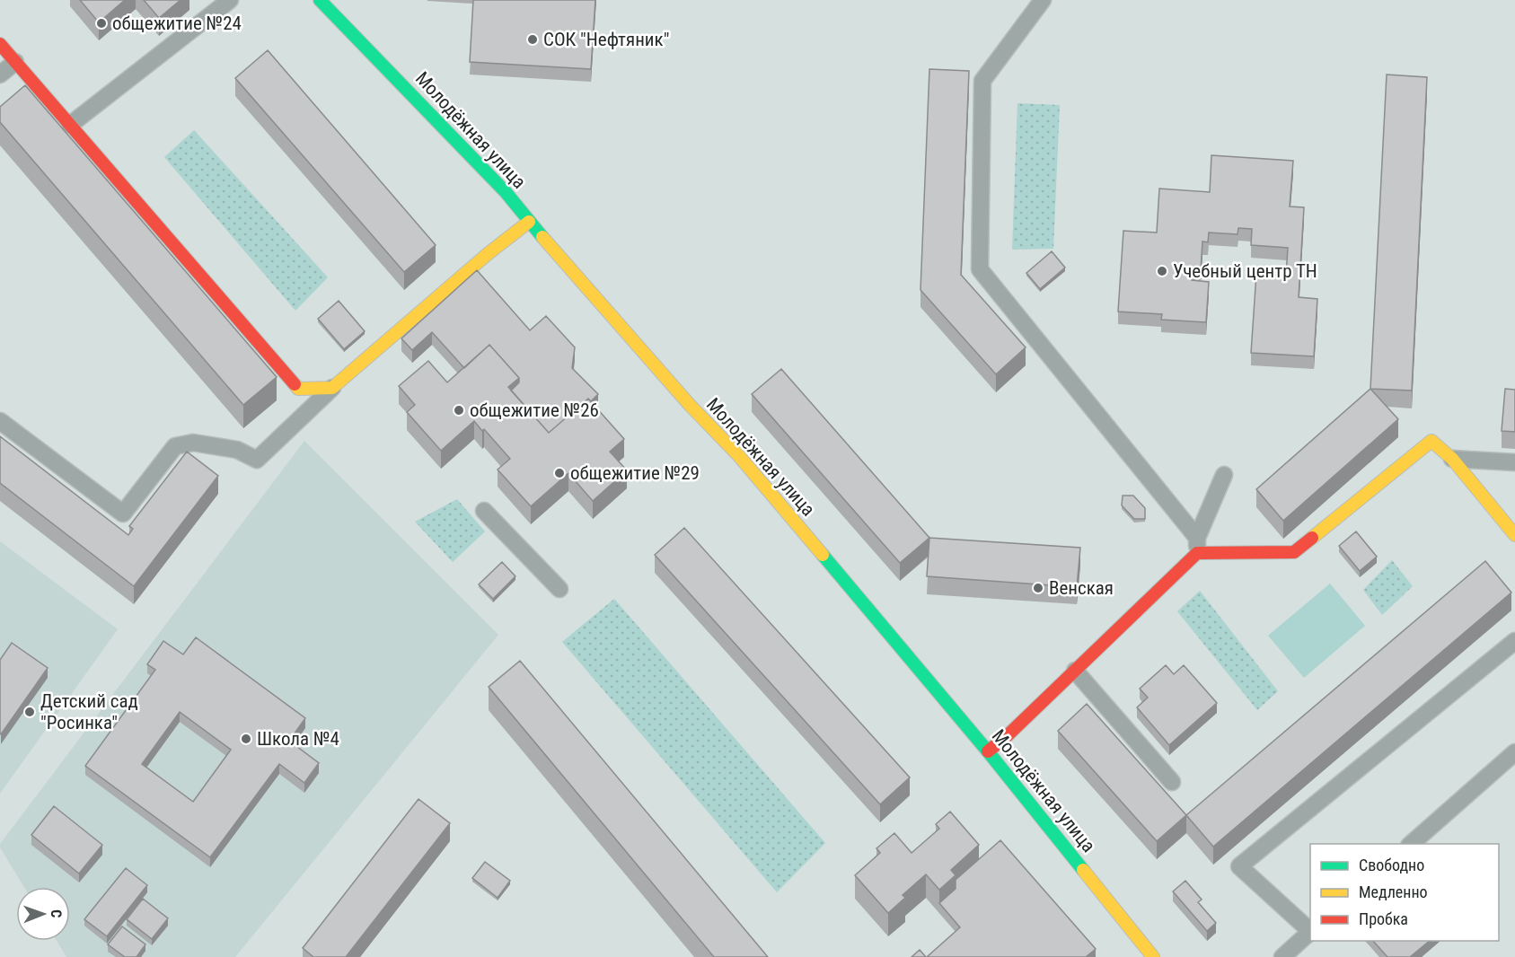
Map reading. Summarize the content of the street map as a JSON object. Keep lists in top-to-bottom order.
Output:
{
  "streets": {
    "street": ["Молодёжная улица"]
  },
  "places": [
    "общежитие №24",
    "СОК \"Нефтяник\"",
    "Учебный центр ТН",
    "общежитие №26",
    "общежитие №29",
    "Венская",
    "Детский сад \"Росинка\"",
    "Школа №4"
  ],
  "legend": ["Свободно", "Медленно", "Пробка"],
  "north": "right"
}
